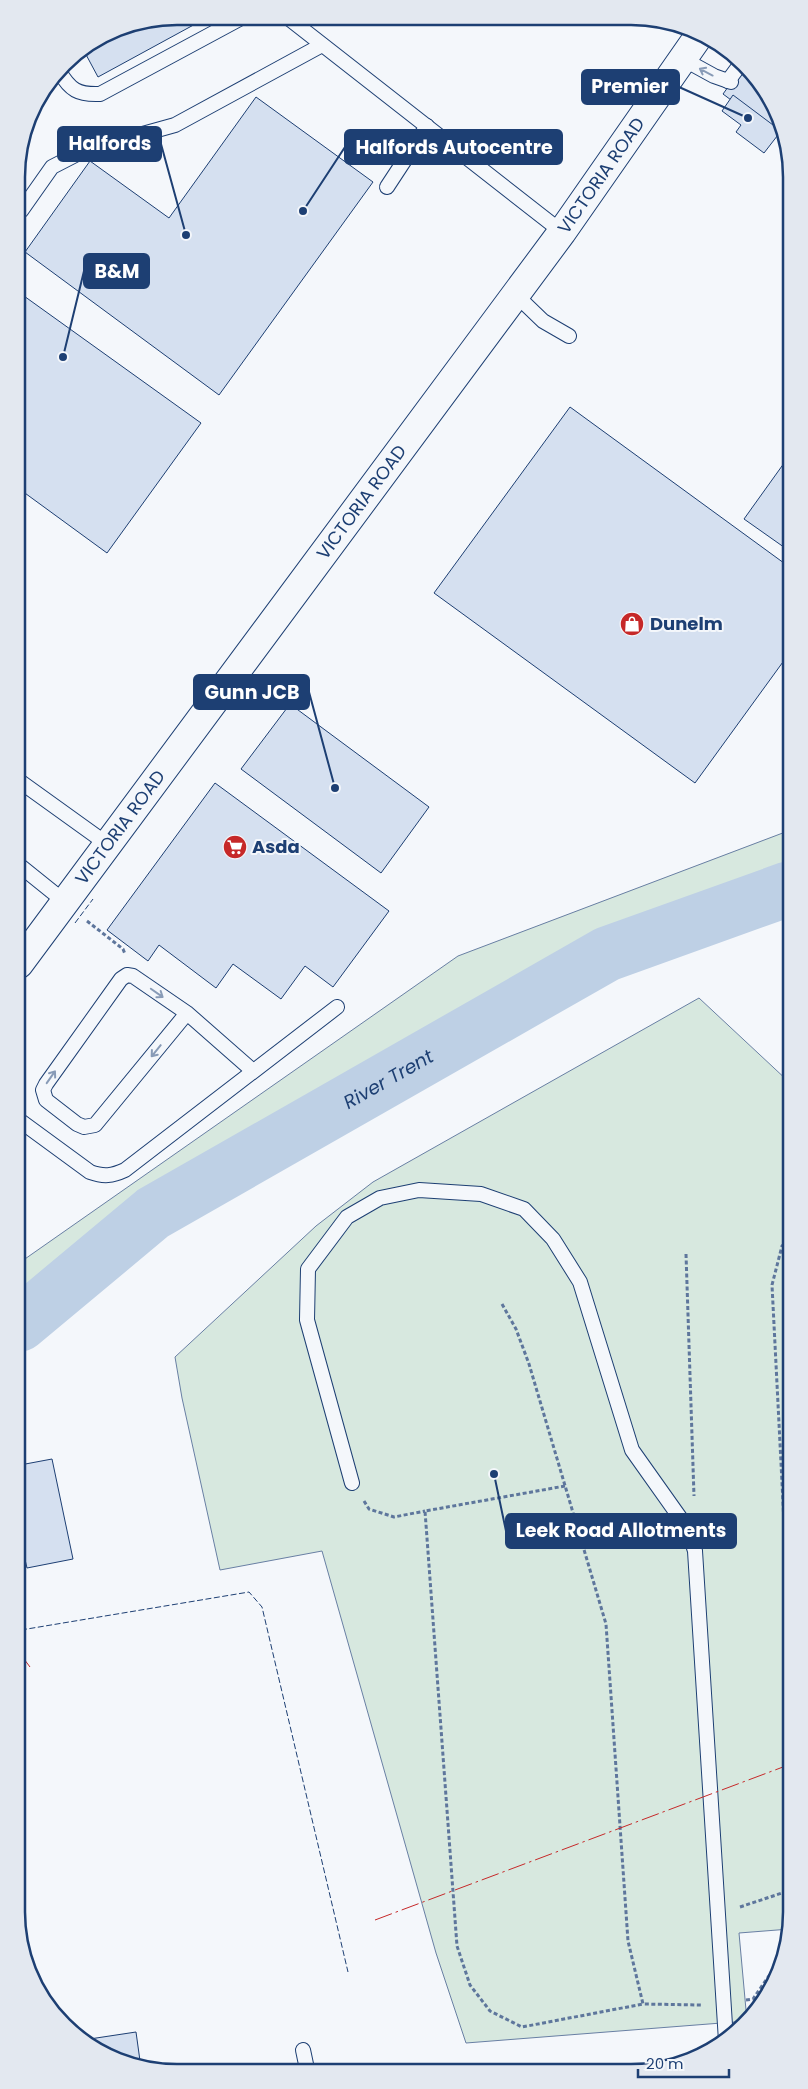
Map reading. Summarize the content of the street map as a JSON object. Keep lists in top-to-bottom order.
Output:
{
  "streets": {
    "main road": ["VICTORIA ROAD"]
  },
  "water": ["River Trent"],
  "places": {
    "other": [
      "Premier",
      "Halfords Autocentre",
      "Halfords",
      "B&M",
      "Gunn JCB",
      "Leek Road Allotments"
    ],
    "shop": ["Dunelm"],
    "supermarket": ["Asda"]
  },
  "scale_bar": "20 m"
}
